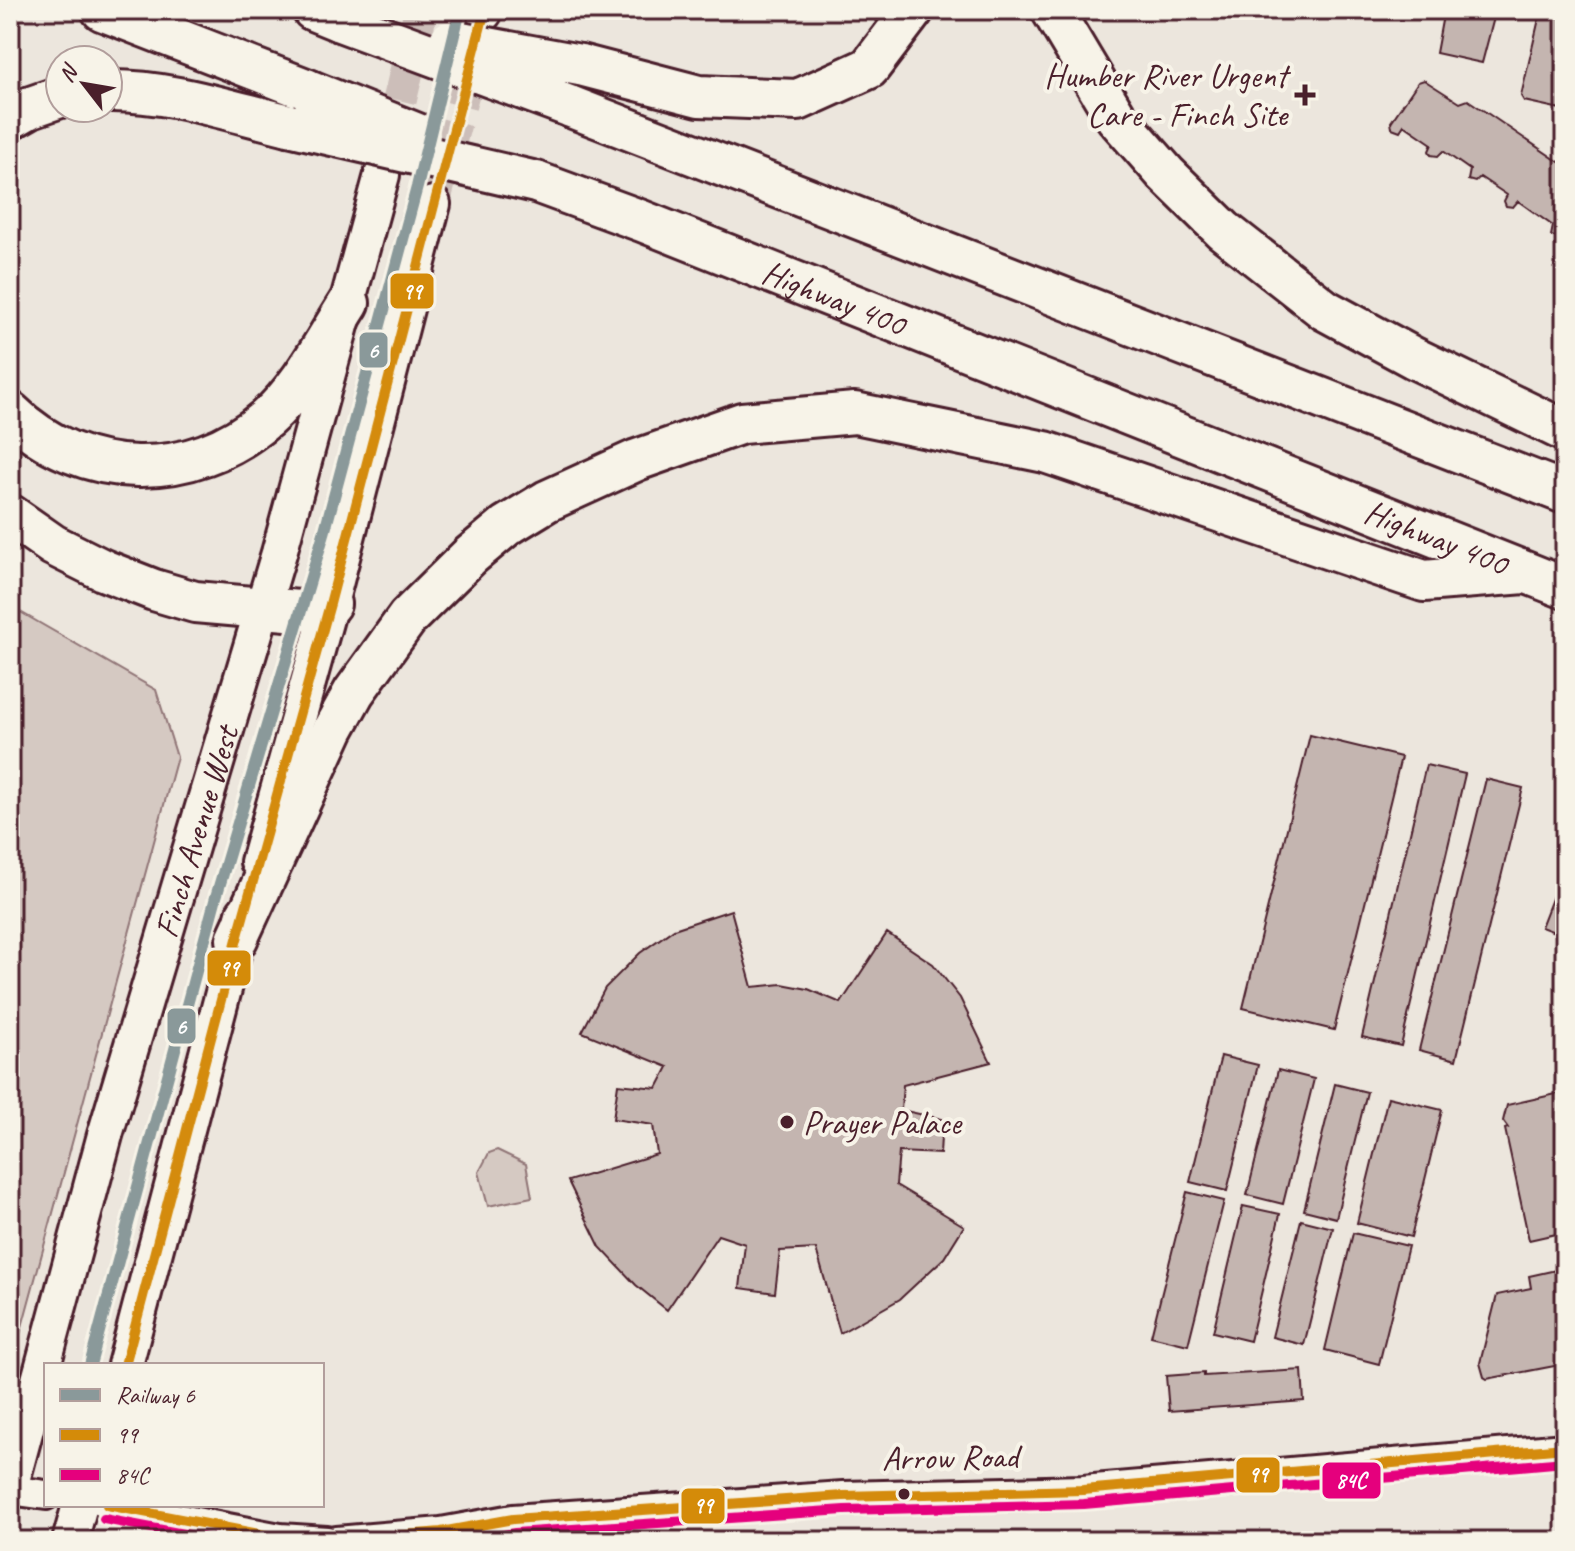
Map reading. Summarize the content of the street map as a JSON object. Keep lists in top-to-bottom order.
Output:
{
  "streets": {
    "highway": ["Highway 400"],
    "main road": ["Finch Avenue West"],
    "street": ["Arrow Road"]
  },
  "places": {
    "health": ["Humber River Urgent Care - Finch Site"],
    "other": ["Prayer Palace"]
  },
  "lines": ["rail line 6", "transit line 99", "transit line 84C"],
  "legend": ["Railway 6", "99", "84C"],
  "north": "top left"
}
